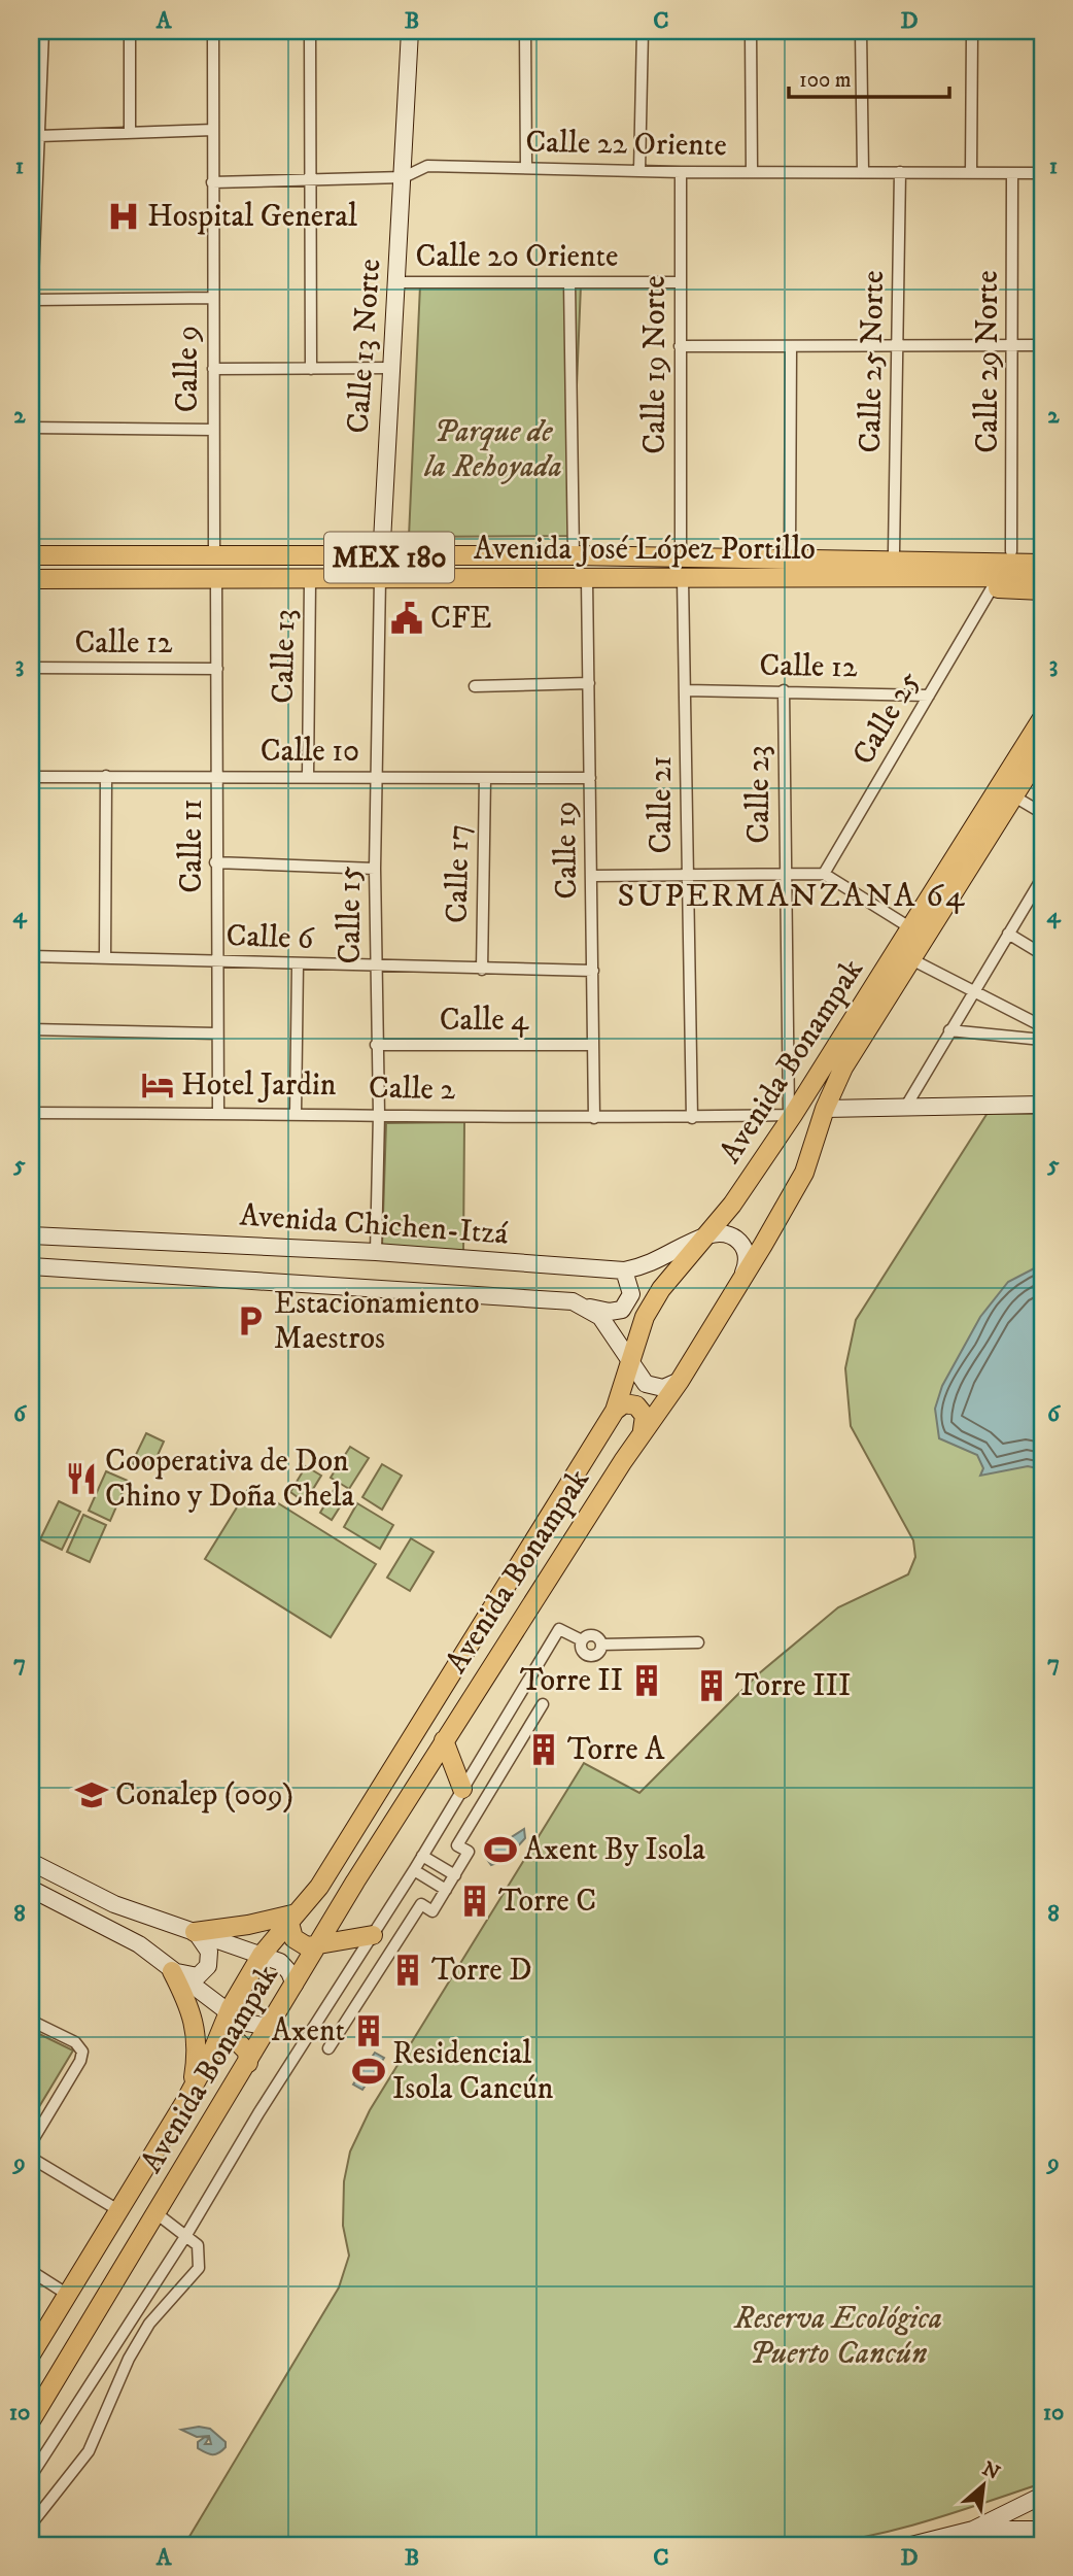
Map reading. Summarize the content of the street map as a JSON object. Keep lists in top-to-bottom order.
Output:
{
  "streets": {
    "main road": ["Avenida José López Portillo", "MEX 180", "Avenida Bonampak"],
    "street": [
      "Calle 22 Oriente",
      "Calle 20 Oriente",
      "Calle 13 Norte",
      "Calle 25 Norte",
      "Calle 29 Norte",
      "Calle 19 Norte",
      "Calle 9",
      "Calle 12",
      "Calle 13",
      "Calle 25",
      "Calle 10",
      "Calle 23",
      "Calle 21",
      "Calle 11",
      "Calle 19",
      "Calle 17",
      "Calle 15",
      "Calle 6",
      "Calle 4",
      "Calle 2",
      "Avenida Chichen-Itzá"
    ]
  },
  "crossings": [
    ["Calle 22 Oriente", "Calle 13 Norte"],
    ["Calle 22 Oriente", "Calle 25 Norte"],
    ["Calle 22 Oriente", "Calle 29 Norte"],
    ["Calle 22 Oriente", "Calle 19 Norte"],
    ["Calle 22 Oriente", "Calle 9"],
    ["Calle 20 Oriente", "Calle 13 Norte"],
    ["Calle 20 Oriente", "Calle 19 Norte"],
    ["Calle 13 Norte", "Avenida José López Portillo"],
    ["Calle 13 Norte", "Calle 15"],
    ["Calle 19 Norte", "Avenida José López Portillo"],
    ["Calle 9", "Avenida José López Portillo"],
    ["Avenida José López Portillo", "Calle 13"],
    ["Avenida José López Portillo", "Calle 21"],
    ["Avenida José López Portillo", "Calle 11"],
    ["Avenida José López Portillo", "Calle 19"],
    ["Avenida José López Portillo", "Calle 15"],
    ["Calle 12", "Calle 25"],
    ["Calle 12", "Calle 23"],
    ["Calle 12", "Calle 21"],
    ["Calle 12", "Calle 11"],
    ["Calle 13", "Calle 10"],
    ["Calle 10", "Calle 11"],
    ["Calle 10", "Calle 19"],
    ["Calle 10", "Calle 17"],
    ["Calle 10", "Calle 15"],
    ["Calle 23", "Avenida Bonampak"],
    ["Calle 23", "Calle 2"],
    ["Calle 21", "Calle 2"],
    ["Calle 11", "Calle 6"],
    ["Calle 11", "Calle 2"],
    ["Calle 19", "Calle 6"],
    ["Calle 19", "Calle 4"],
    ["Calle 19", "Calle 2"],
    ["Calle 17", "Calle 6"],
    ["Calle 15", "Calle 6"],
    ["Calle 15", "Calle 4"],
    ["Calle 15", "Calle 2"],
    ["Calle 15", "Avenida Chichen-Itzá"],
    ["Avenida Bonampak", "Calle 2"],
    ["Avenida Bonampak", "Avenida Chichen-Itzá"]
  ],
  "districts": ["SUPERMANZANA 64"],
  "parks": ["Parque de la Rehoyada", "Reserva Ecológica Puerto Cancún"],
  "places": {
    "hospital": ["Hospital General"],
    "public building": ["CFE"],
    "hotel": ["Hotel Jardin"],
    "parking": ["Estacionamiento Maestros"],
    "restaurant": ["Cooperativa de Don Chino y Doña Chela"],
    "building": [
      "Torre II",
      "Torre III",
      "Torre A",
      "Torre C",
      "Torre D",
      "Axent"
    ],
    "school or university": ["Conalep (009)"],
    "sports": ["Axent By Isola", "Residencial Isola Cancún"]
  },
  "scale_bar": "100 m",
  "north": "top right",
  "grid": {
    "columns": [
      "A",
      "B",
      "C",
      "D"
    ],
    "rows": [
      "1",
      "2",
      "3",
      "4",
      "5",
      "6",
      "7",
      "8",
      "9",
      "10"
    ]
  }
}
